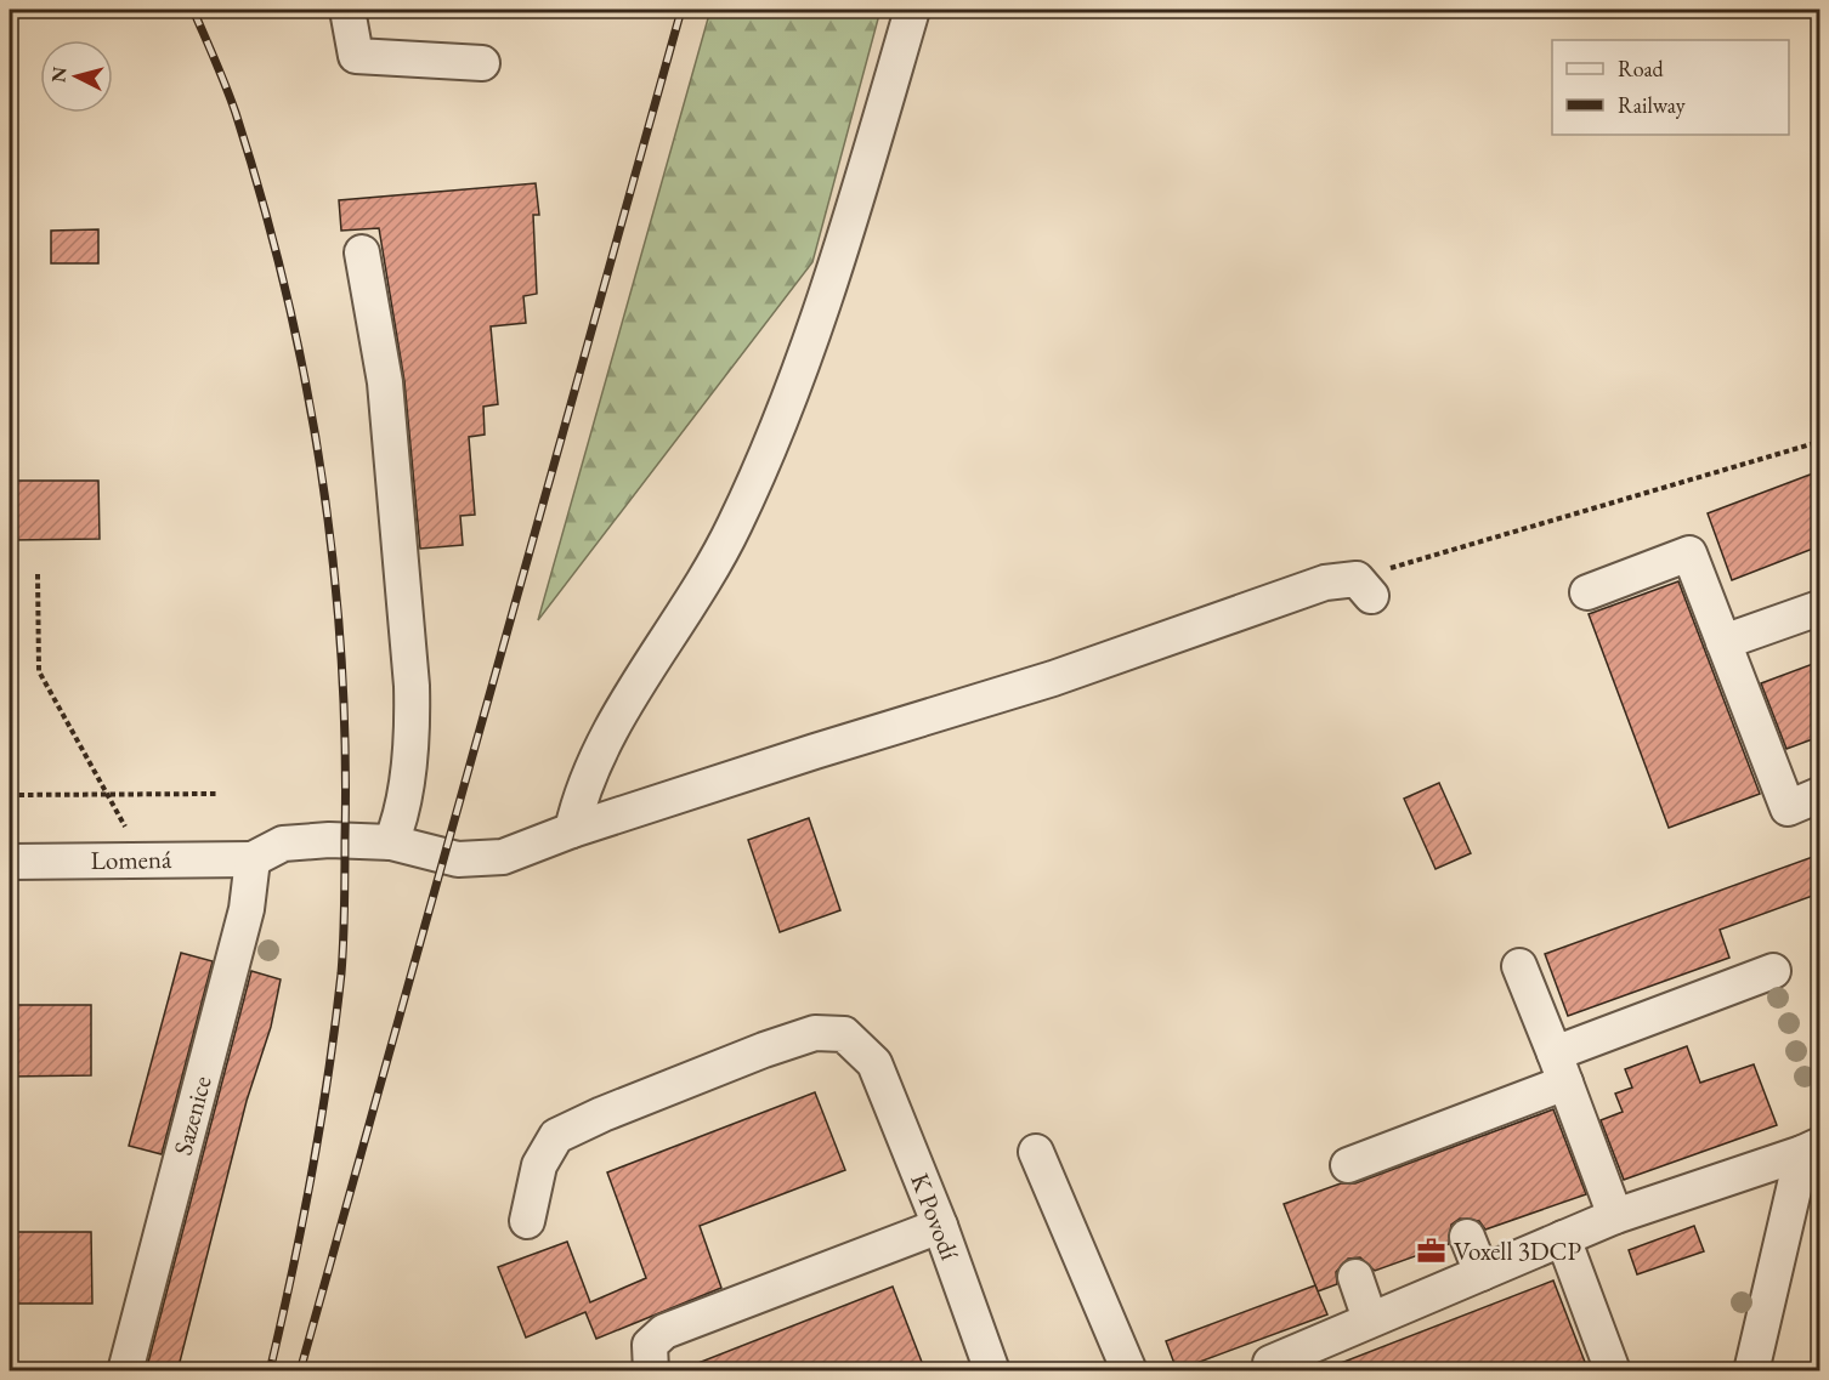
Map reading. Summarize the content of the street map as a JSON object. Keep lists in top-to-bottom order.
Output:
{
  "streets": {
    "street": ["Lomená", "Sazenice", "K Povodí"]
  },
  "crossings": [
    ["Lomená", "Sazenice"]
  ],
  "places": {
    "office": ["Voxell 3DCP"]
  },
  "legend": ["Road", "Railway"],
  "north": "left"
}
